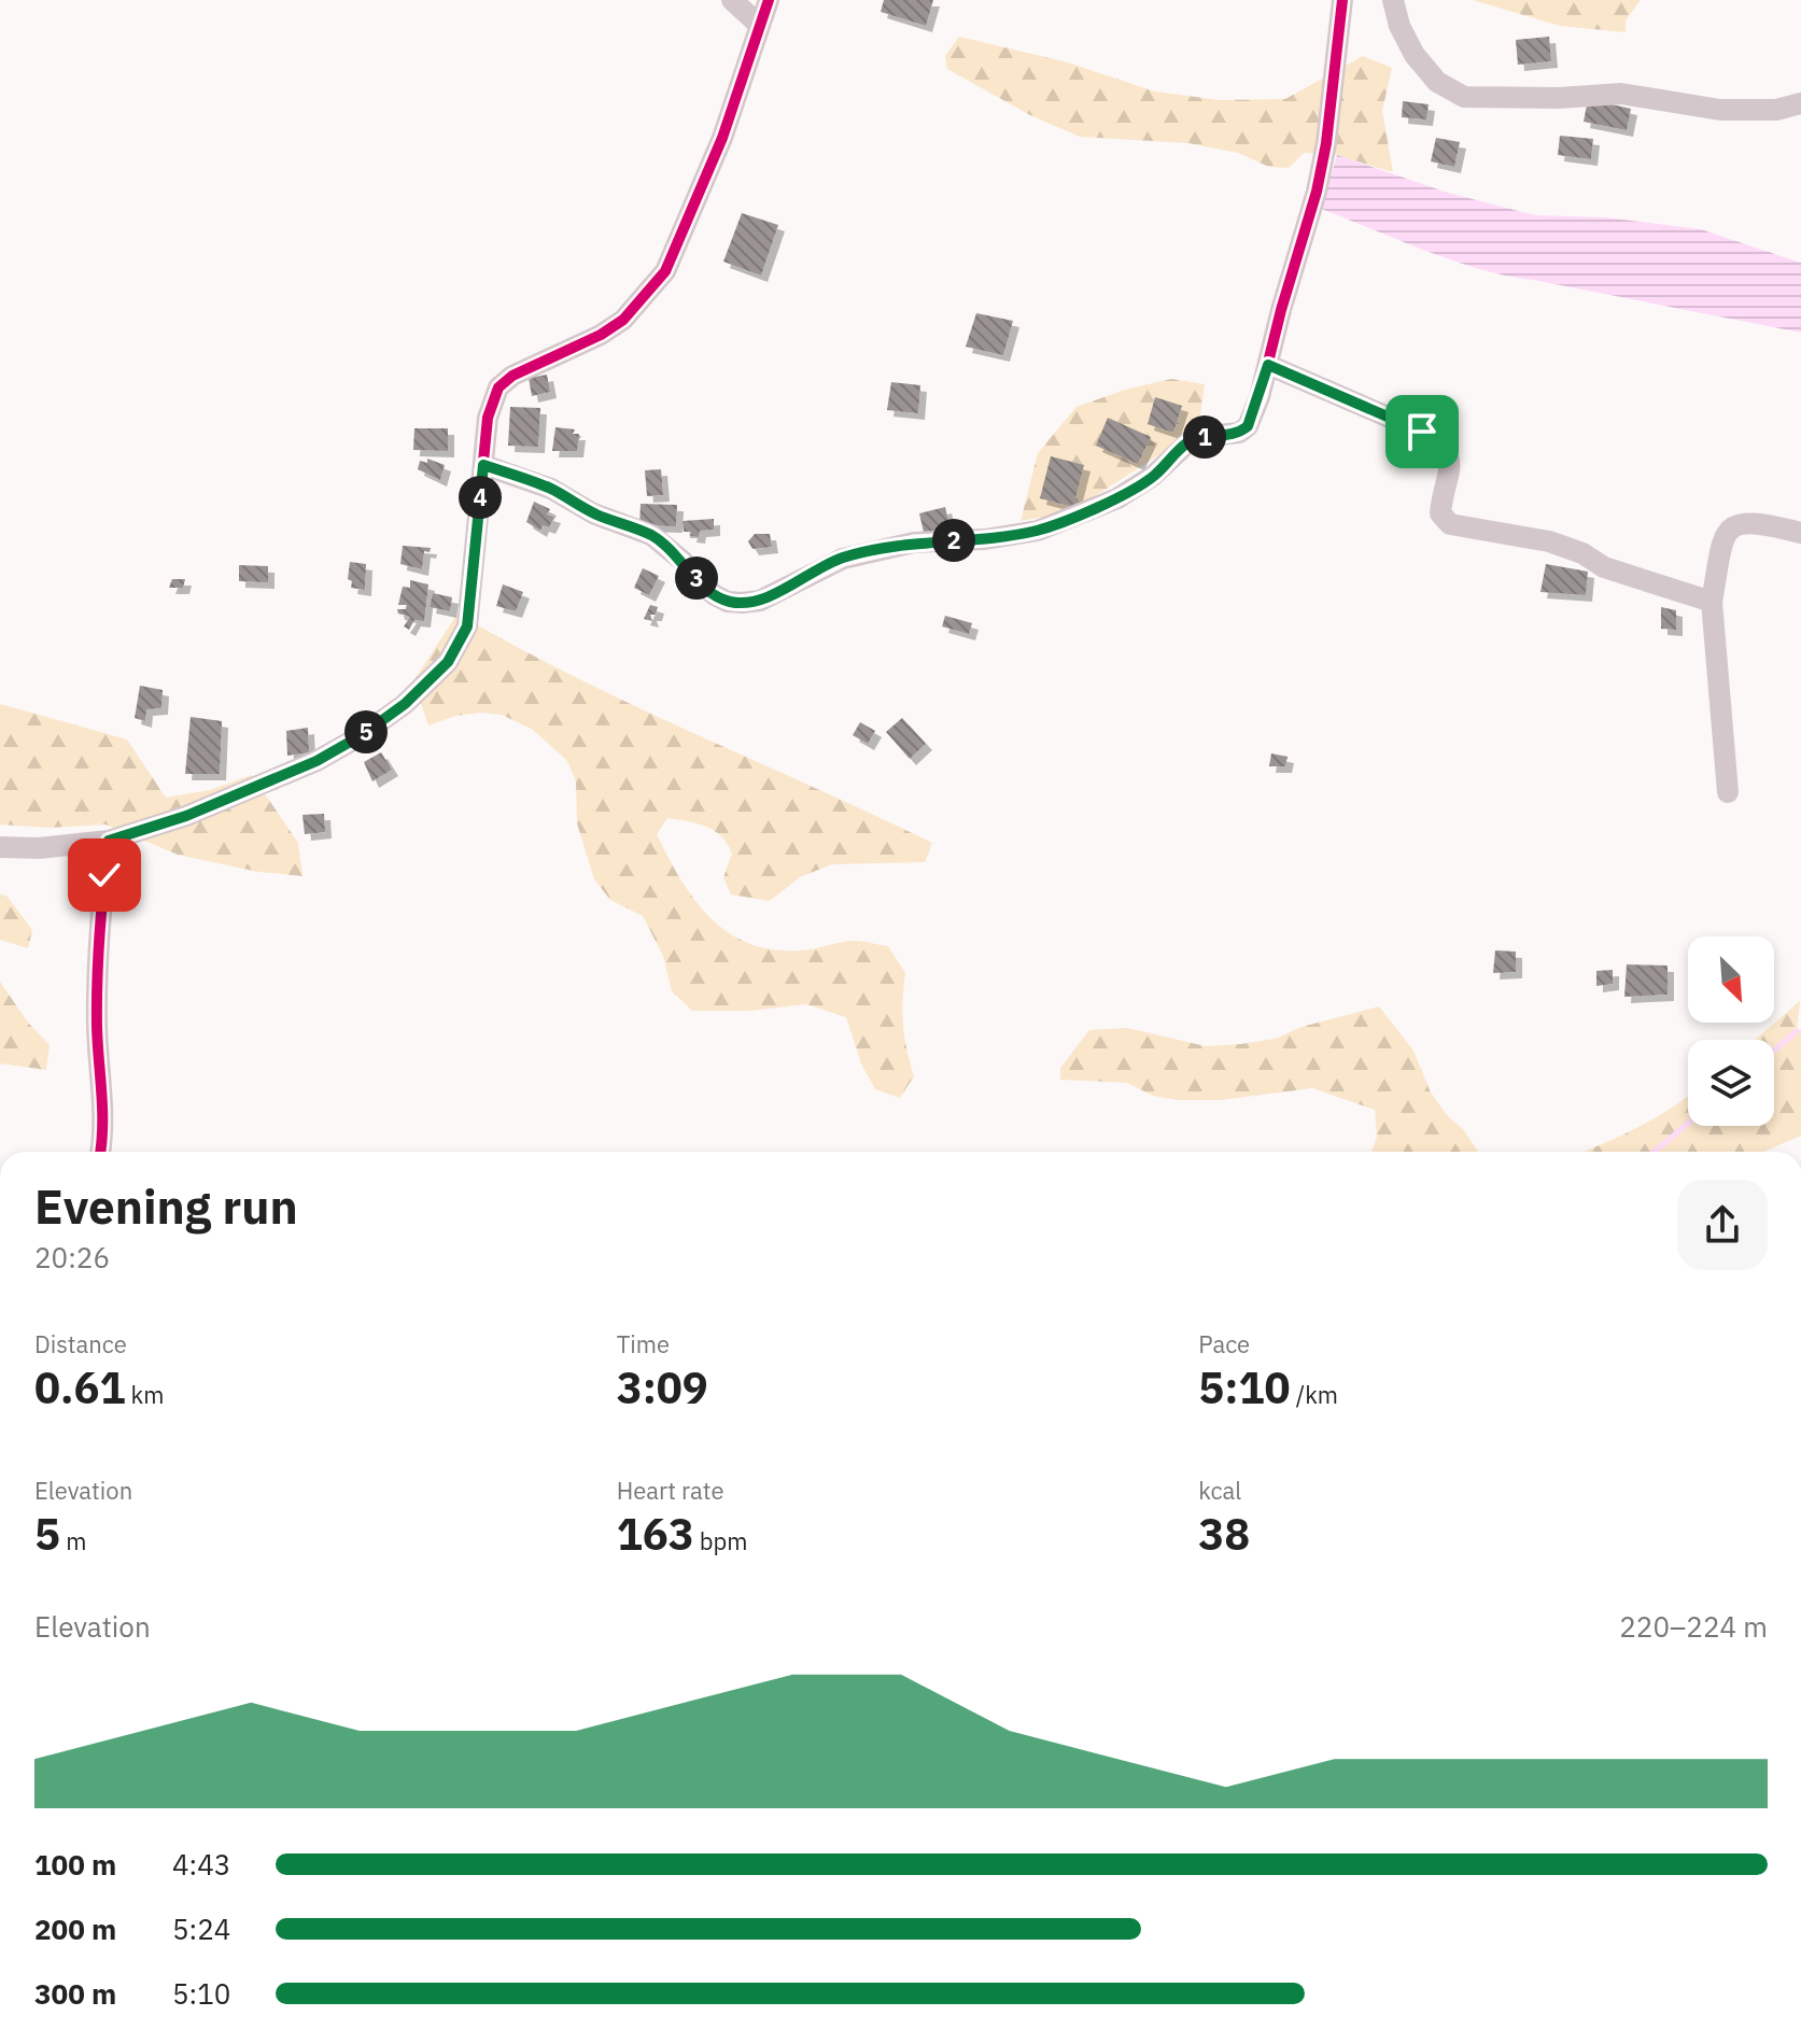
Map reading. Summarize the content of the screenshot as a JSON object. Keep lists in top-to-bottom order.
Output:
{
  "north": "bottom right",
  "page": {
    "pins": [
      "1",
      "4",
      "2",
      "3",
      "5"
    ],
    "heading": ["Evening run", "20:26"],
    "stats": [
      ["Distance", "0.61 km"],
      ["Time", "3:09"],
      ["Pace", "5:10 /km"],
      ["Elevation", "5 m"],
      ["Heart rate", "163 bpm"],
      ["kcal", "38"]
    ],
    "chart": ["Elevation", "220–224 m"],
    "list": [
      {
        "name": "100 m",
        "note": "4:43"
      },
      {
        "name": "200 m",
        "note": "5:24"
      },
      {
        "name": "300 m",
        "note": "5:10"
      }
    ]
  }
}
